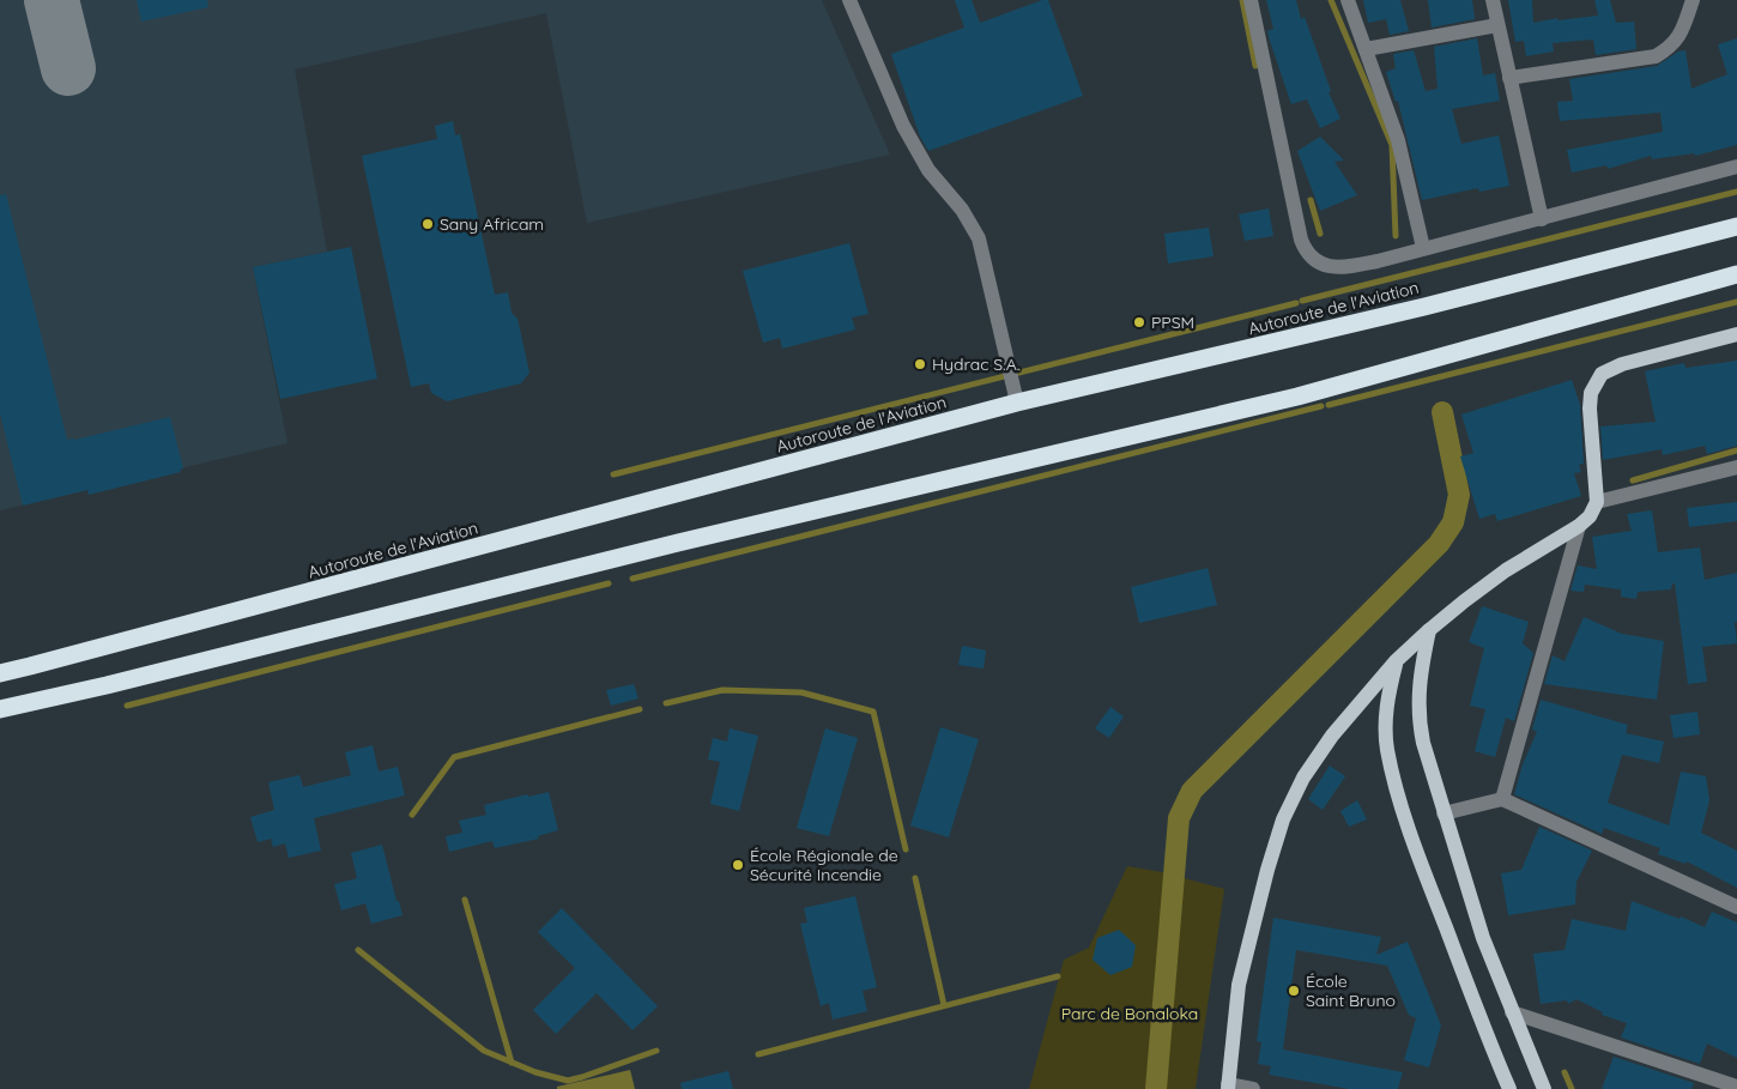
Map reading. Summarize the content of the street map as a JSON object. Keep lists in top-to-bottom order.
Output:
{
  "streets": {
    "highway": ["Autoroute de l'Aviation"]
  },
  "parks": ["Parc de Bonaloka"],
  "places": [
    "Sany Africam",
    "PPSM",
    "Hydrac S.A.",
    "École Régionale de Sécurité Incendie",
    "École Saint Bruno"
  ]
}
